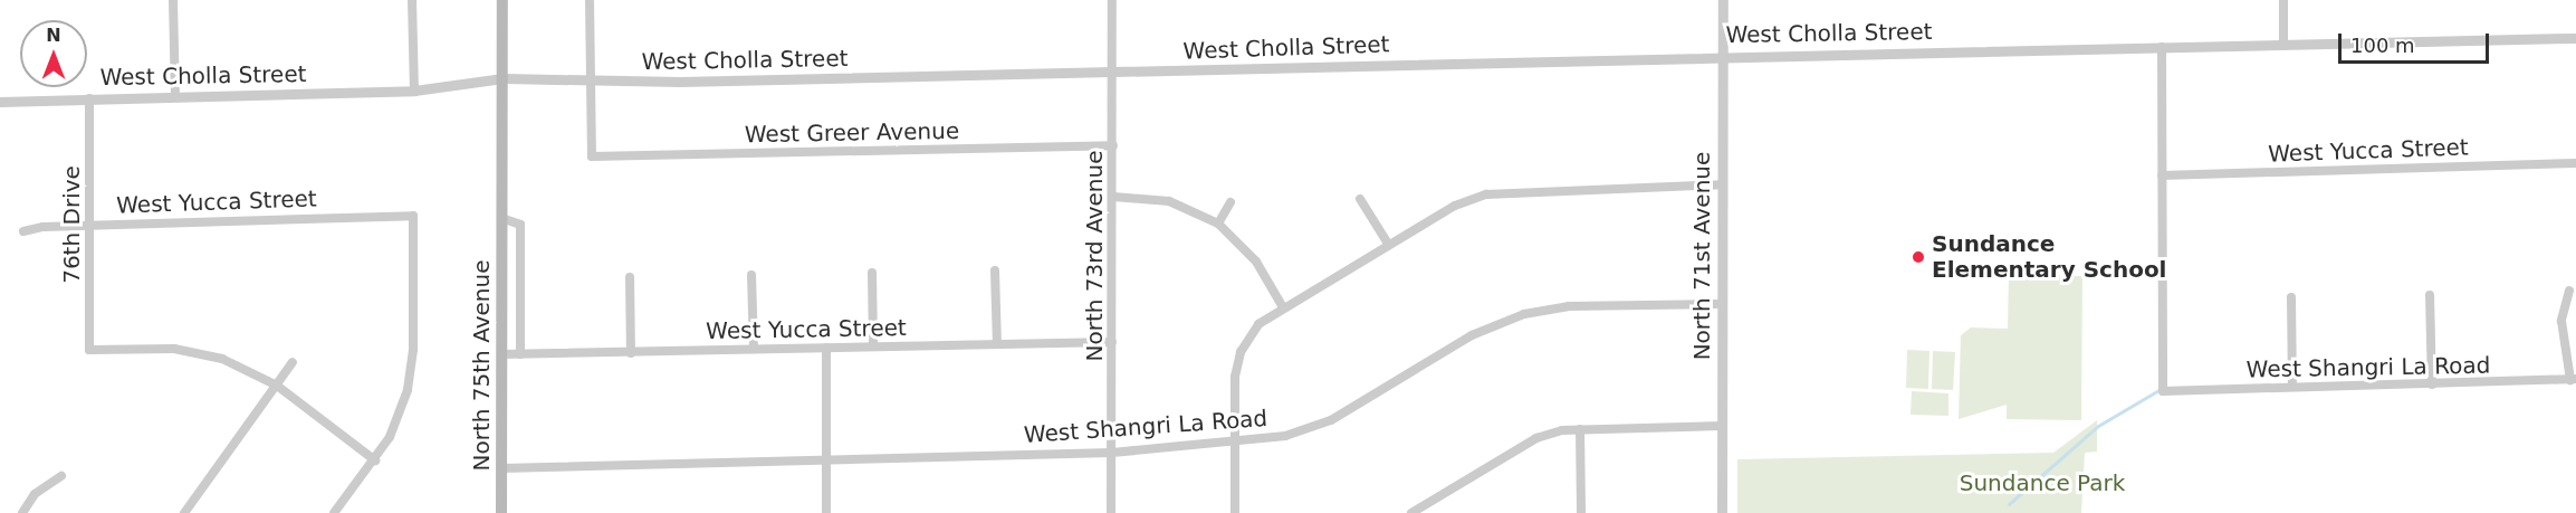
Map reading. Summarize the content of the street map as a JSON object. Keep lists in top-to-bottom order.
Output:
{
  "streets": {
    "main road": ["North 75th Avenue"],
    "street": [
      "West Cholla Street",
      "West Greer Avenue",
      "West Yucca Street",
      "76th Drive",
      "North 73rd Avenue",
      "North 71st Avenue",
      "West Shangri La Road"
    ]
  },
  "crossings": [
    ["West Cholla Street", "West Greer Avenue"],
    ["West Cholla Street", "76th Drive"],
    ["West Cholla Street", "North 73rd Avenue"],
    ["West Cholla Street", "North 71st Avenue"],
    ["West Cholla Street", "North 75th Avenue"],
    ["West Greer Avenue", "North 73rd Avenue"],
    ["West Yucca Street", "76th Drive"],
    ["West Yucca Street", "North 73rd Avenue"],
    ["West Yucca Street", "North 75th Avenue"],
    ["West Yucca Street", "West Shangri La Road"],
    ["North 73rd Avenue", "West Shangri La Road"],
    ["North 71st Avenue", "West Shangri La Road"],
    ["North 75th Avenue", "West Shangri La Road"]
  ],
  "parks": ["Sundance Park"],
  "places": ["Sundance Elementary School"],
  "scale_bar": "100 m",
  "north": "top"
}
